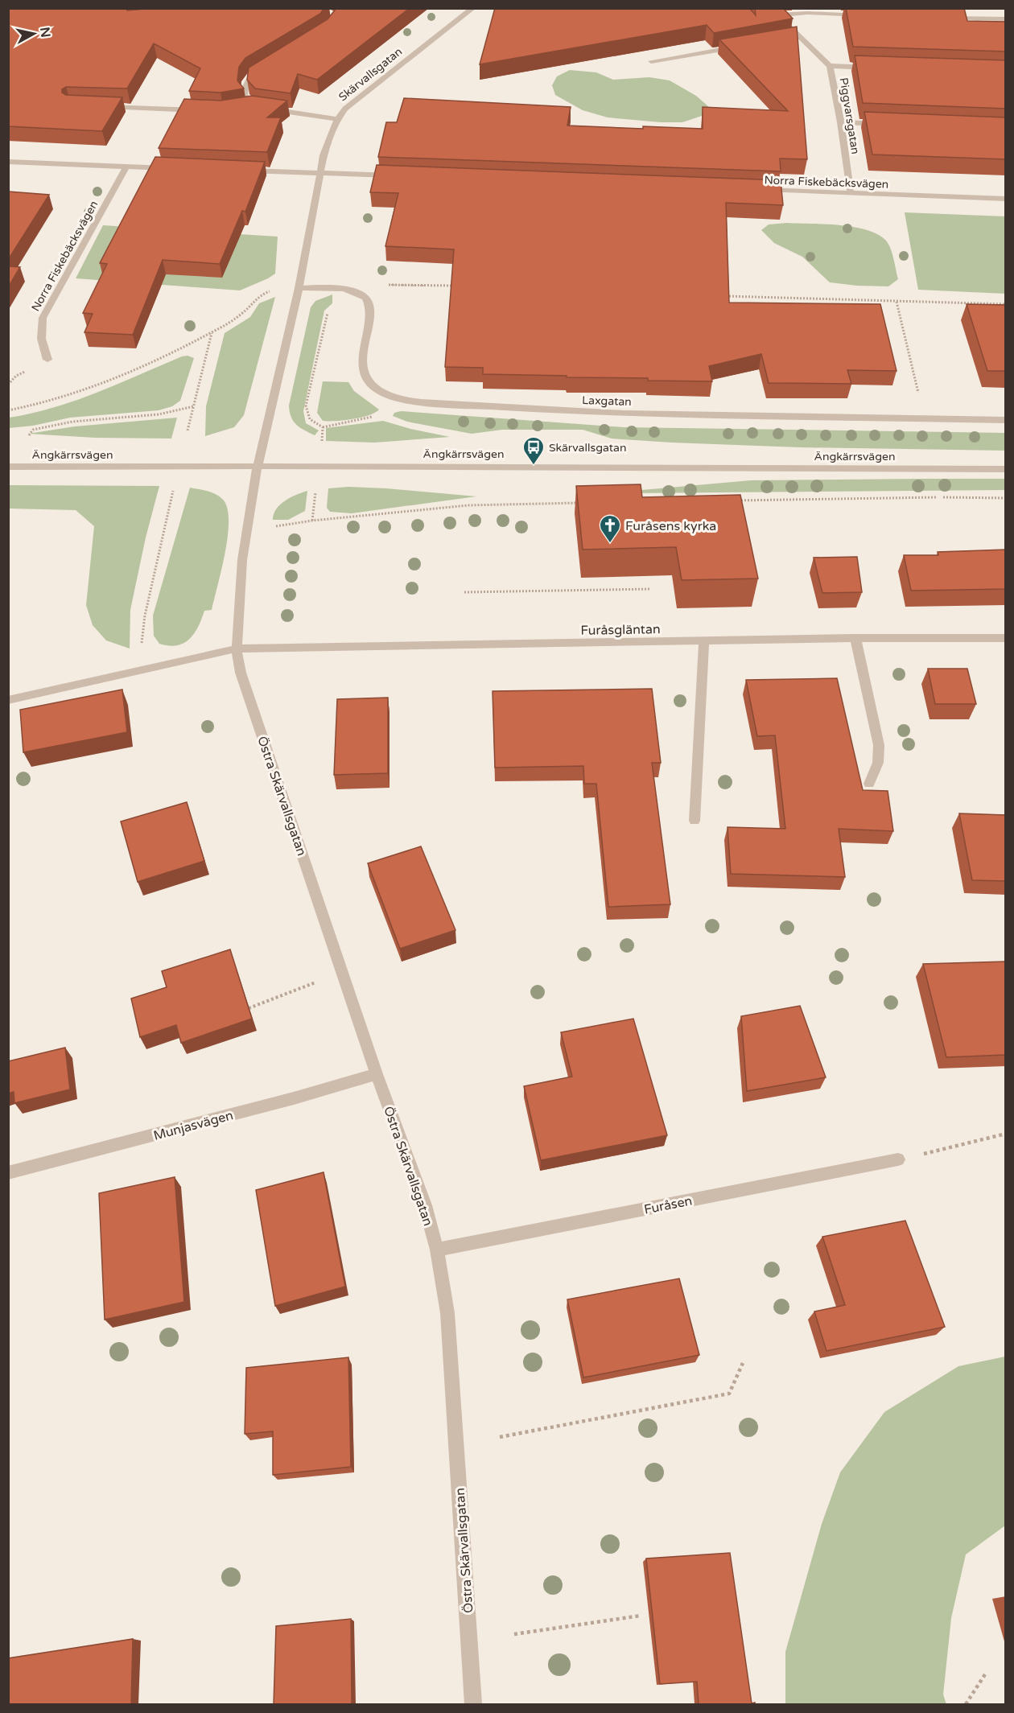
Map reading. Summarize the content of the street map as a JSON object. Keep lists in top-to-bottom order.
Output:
{
  "streets": {
    "street": [
      "Skärvallsgatan",
      "Piggvarsgatan",
      "Norra Fiskebäcksvägen",
      "Laxgatan",
      "Ängkärrsvägen",
      "Furåsgläntan",
      "Östra Skärvallsgatan",
      "Munjasvägen",
      "Furåsen"
    ]
  },
  "crossings": [
    ["Skärvallsgatan", "Ängkärrsvägen"],
    ["Skärvallsgatan", "Östra Skärvallsgatan"],
    ["Piggvarsgatan", "Norra Fiskebäcksvägen"],
    ["Ängkärrsvägen", "Östra Skärvallsgatan"],
    ["Furåsgläntan", "Östra Skärvallsgatan"],
    ["Östra Skärvallsgatan", "Munjasvägen"],
    ["Östra Skärvallsgatan", "Furåsen"]
  ],
  "places": {
    "bus stop": ["Skärvallsgatan"],
    "church": ["Furåsens kyrka"]
  },
  "north": "right"
}
